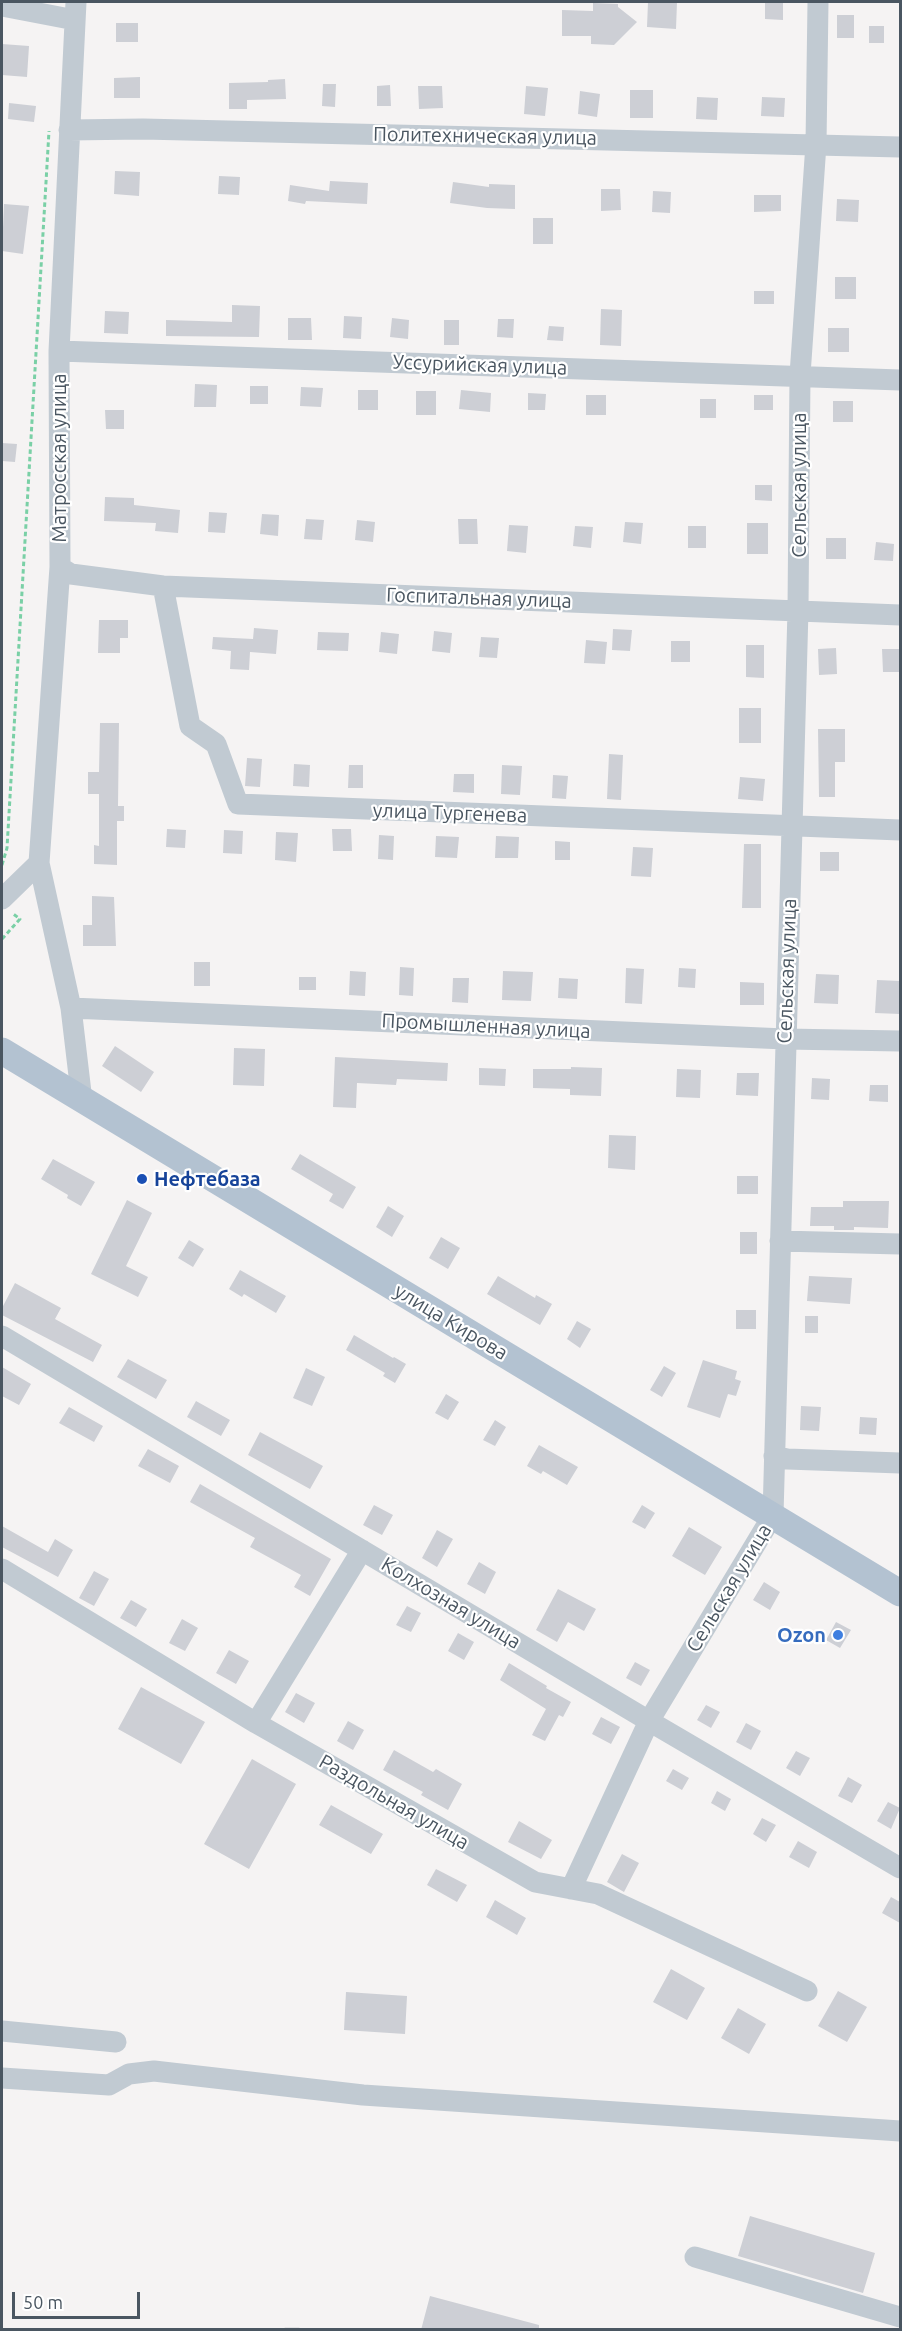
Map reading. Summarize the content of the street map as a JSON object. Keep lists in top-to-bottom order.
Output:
{
  "streets": {
    "main road": ["улица Кирова"],
    "street": [
      "Политехническая улица",
      "Уссурийская улица",
      "Матросская улица",
      "Сельская улица",
      "Госпитальная улица",
      "улица Тургенева",
      "Промышленная улица",
      "Колхозная улица",
      "Раздольная улица"
    ]
  },
  "crossings": [
    ["Политехническая улица", "Матросская улица"],
    ["Политехническая улица", "Сельская улица"],
    ["Уссурийская улица", "Матросская улица"],
    ["Уссурийская улица", "Сельская улица"],
    ["Матросская улица", "Госпитальная улица"],
    ["Матросская улица", "Промышленная улица"],
    ["Матросская улица", "улица Кирова"],
    ["Сельская улица", "Госпитальная улица"],
    ["Сельская улица", "улица Тургенева"],
    ["Сельская улица", "Промышленная улица"],
    ["Сельская улица", "улица Кирова"],
    ["Сельская улица", "Колхозная улица"],
    ["Сельская улица", "Раздольная улица"],
    ["Госпитальная улица", "улица Тургенева"]
  ],
  "places": ["Нефтебаза", "Ozon"],
  "scale_bar": "50 m"
}
